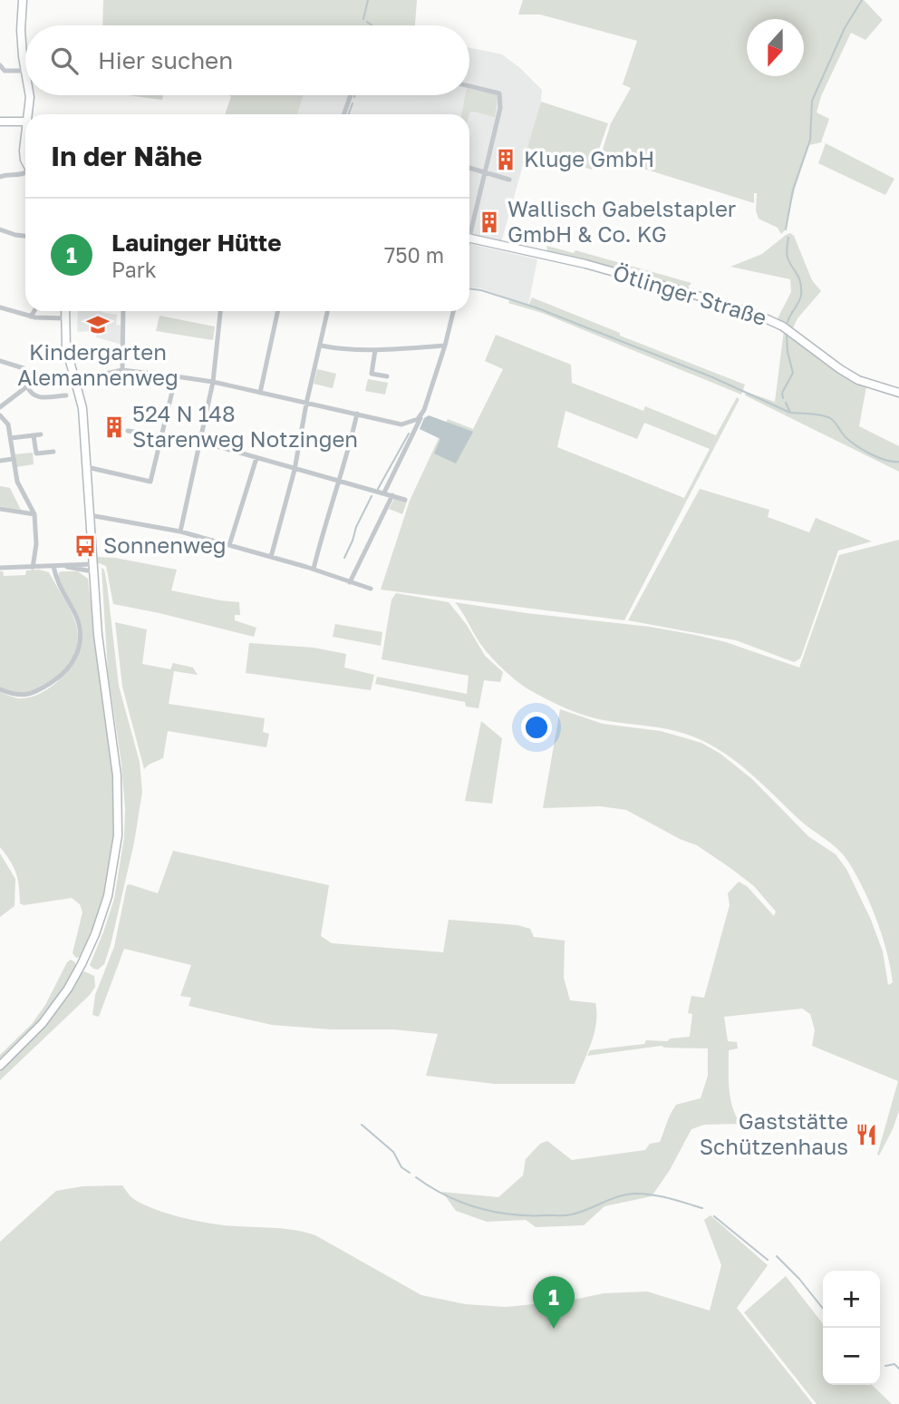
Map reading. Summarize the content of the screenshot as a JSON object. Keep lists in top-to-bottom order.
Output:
{
  "streets": {
    "main road": ["Ötlinger Straße"]
  },
  "places": {
    "building": ["Kluge GmbH", "Wallisch Gabelstapler GmbH & Co. KG", "524 N 148 Starenweg Notzingen"],
    "school or university": ["Kindergarten Alemannenweg"],
    "bus stop": ["Sonnenweg"],
    "restaurant": ["Gaststätte Schützenhaus"]
  },
  "north": "bottom",
  "page": {
    "search": "Hier suchen",
    "heading": "In der Nähe",
    "list": [
      {
        "mark": "1",
        "name": "Lauinger Hütte",
        "note": "Park",
        "value": "750 m"
      }
    ],
    "map_buttons": ["+", "−"],
    "pins": "1"
  }
}
